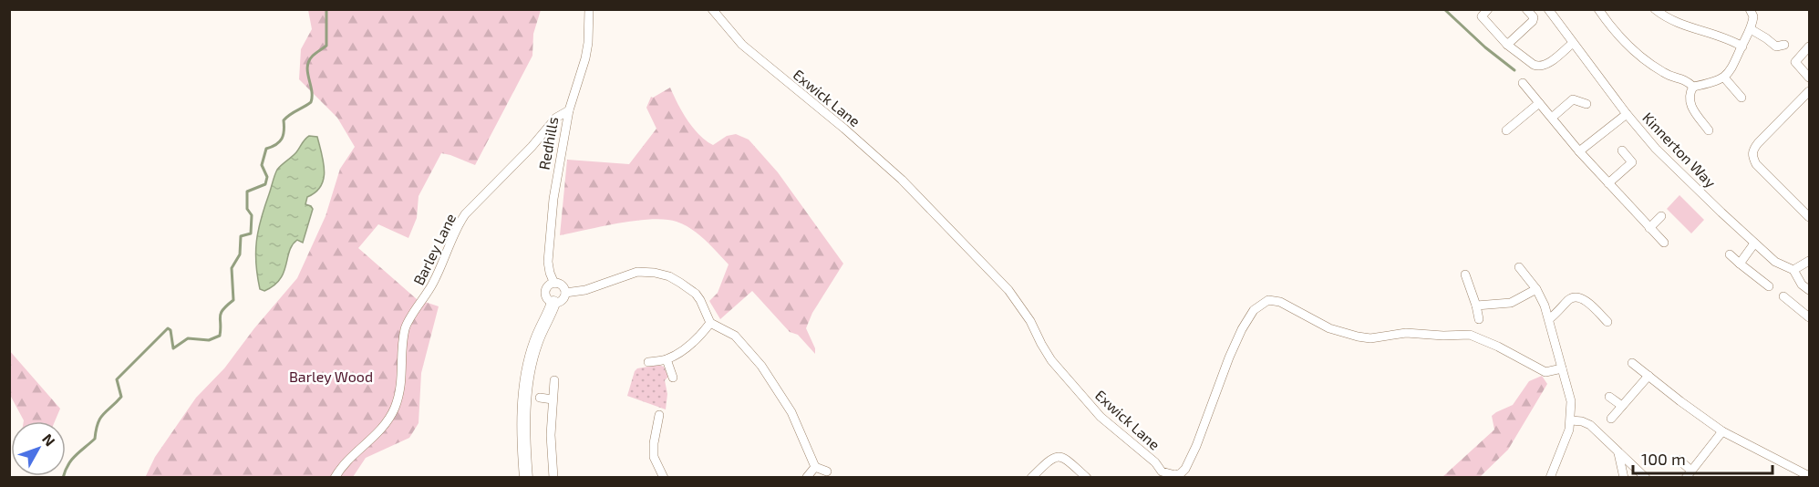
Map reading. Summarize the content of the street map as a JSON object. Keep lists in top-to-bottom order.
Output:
{
  "streets": {
    "street": [
      "Exwick Lane",
      "Redhills",
      "Kinnerton Way",
      "Barley Lane"
    ]
  },
  "crossings": [
    ["Redhills", "Barley Lane"]
  ],
  "parks": ["Barley Wood"],
  "scale_bar": "100 m",
  "north": "top right"
}
